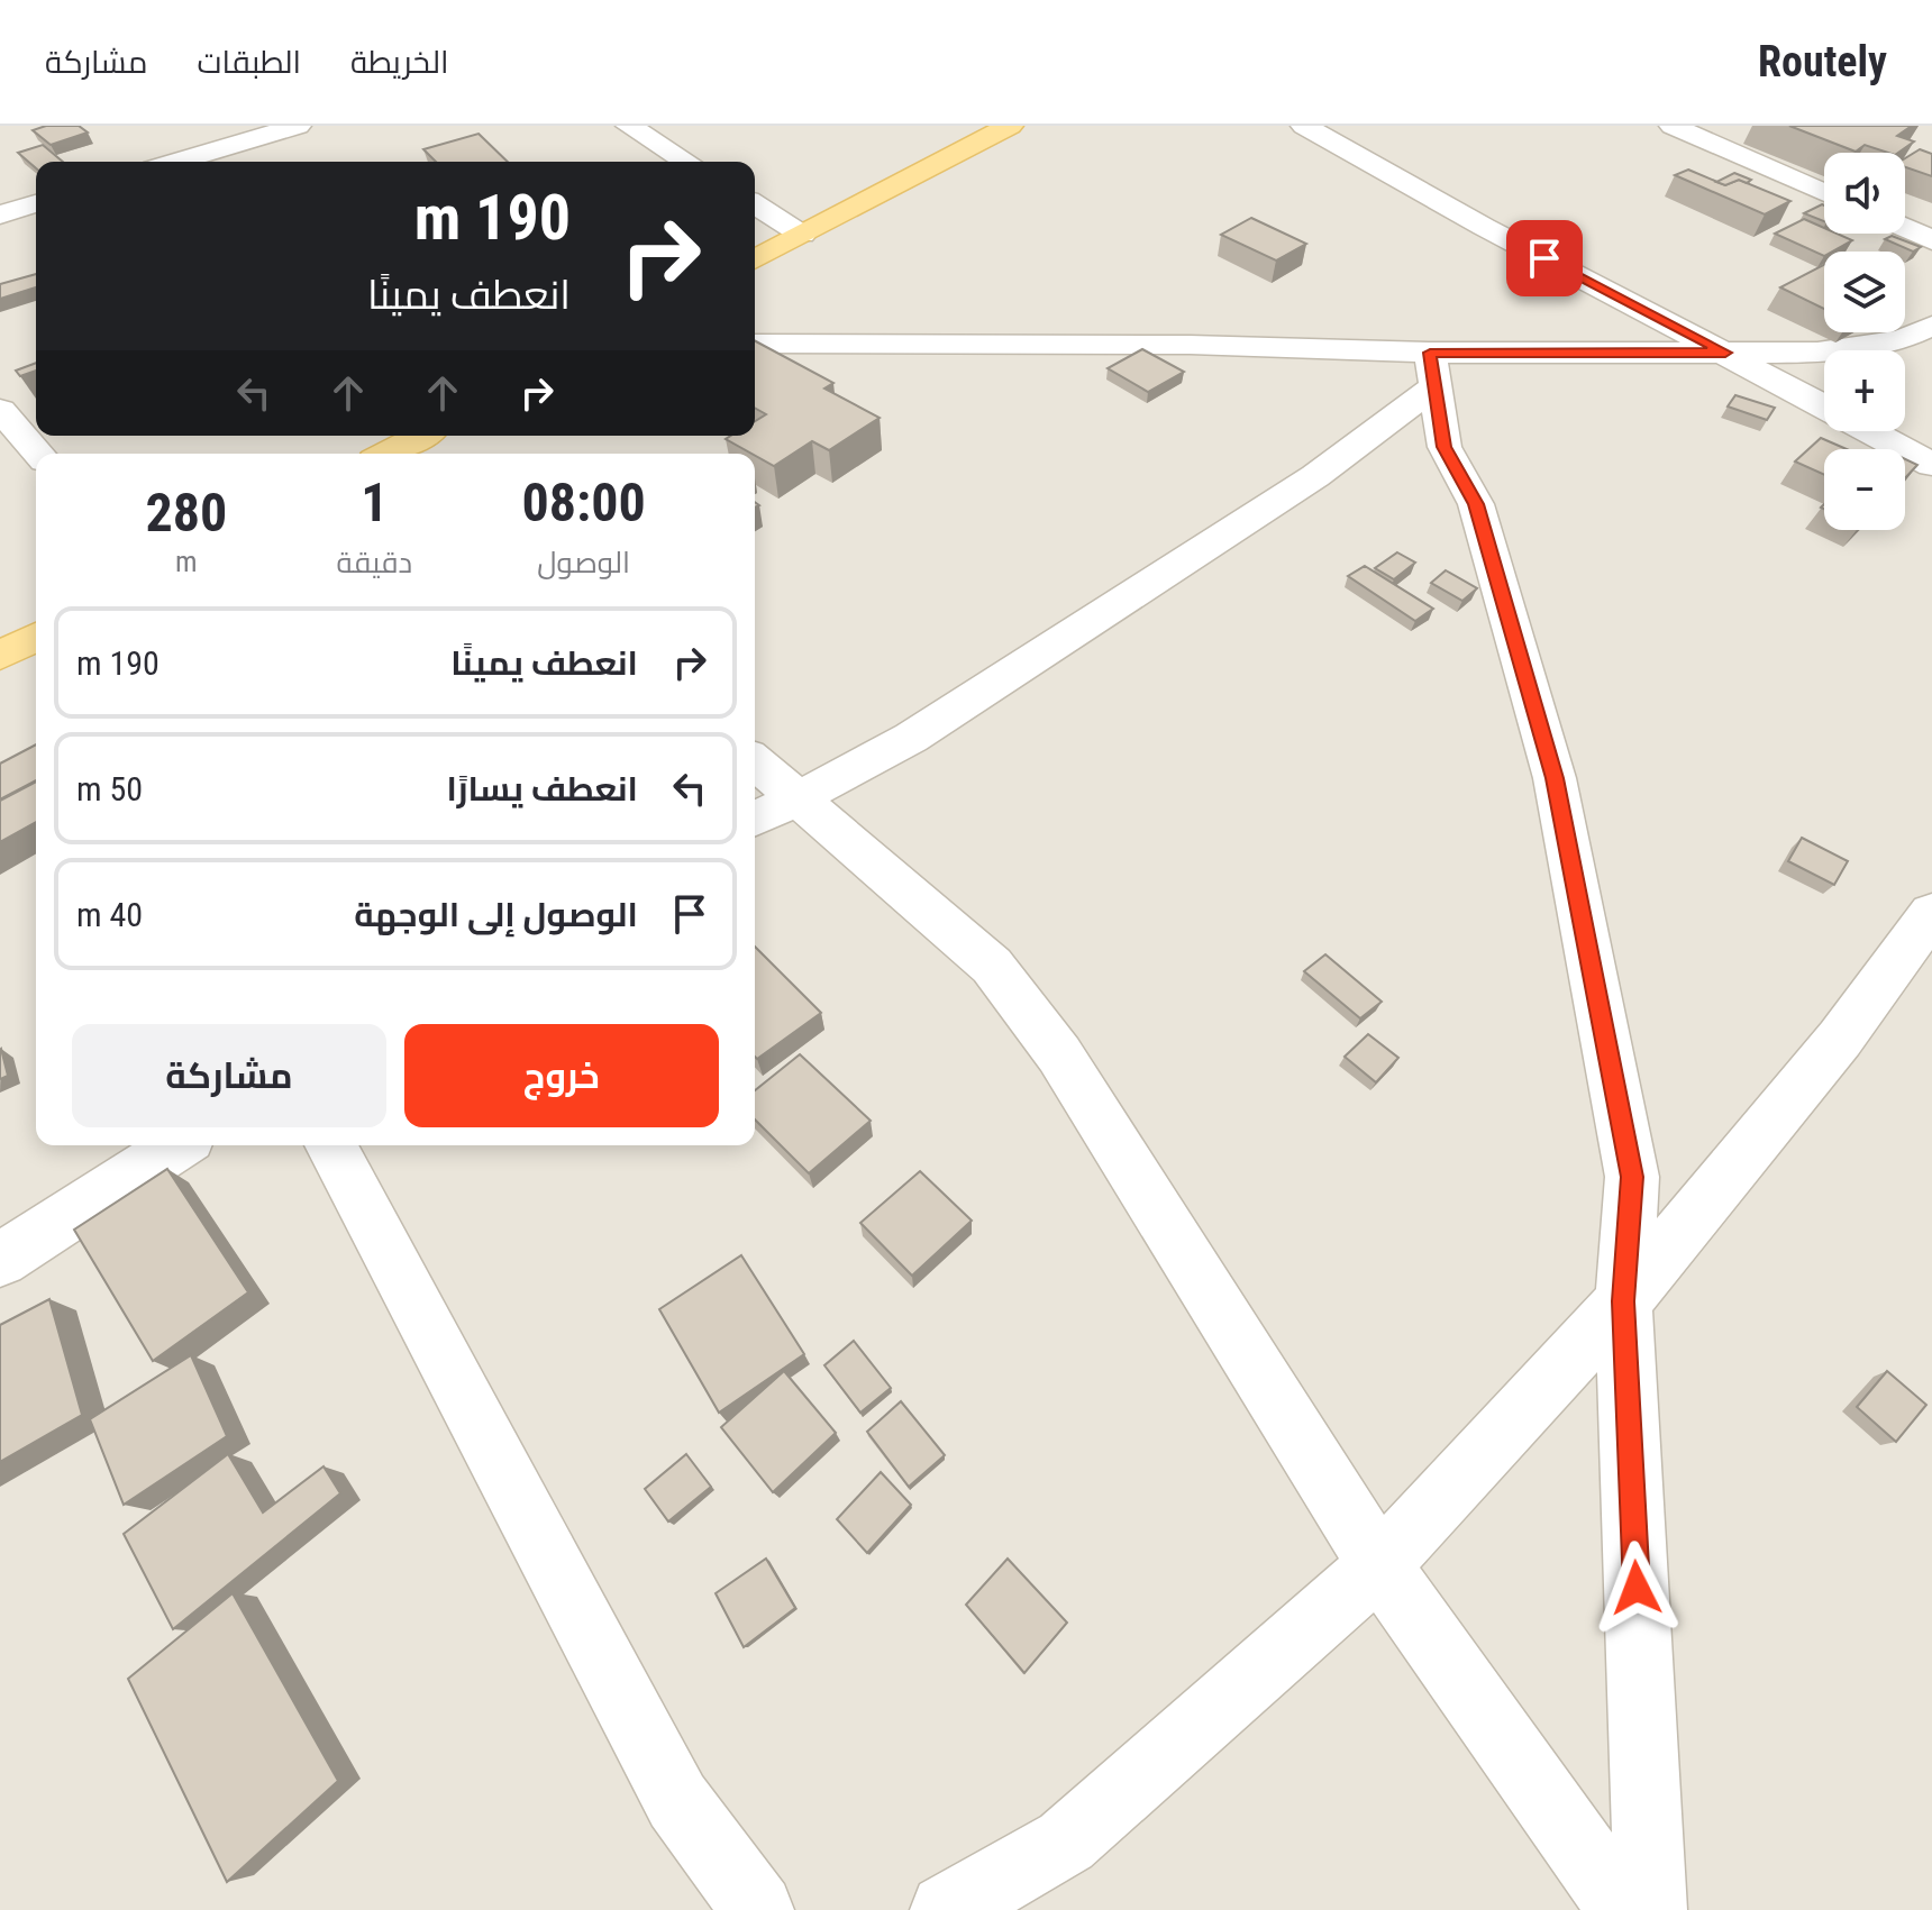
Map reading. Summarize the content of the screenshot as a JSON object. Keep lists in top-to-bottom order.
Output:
{
  "page": {
    "header": "Routely",
    "nav": ["الخريطة", "الطبقات", "مشاركة"],
    "map_buttons": ["+", "−"],
    "turn": ["190 m", "انعطف يمينًا"],
    "eta": [
      "08:00",
      "الوصول",
      "1",
      "دقيقة",
      "280",
      "m"
    ],
    "list": [
      {
        "name": "انعطف يمينًا",
        "value": "190 m"
      },
      {
        "name": "انعطف يسارًا",
        "value": "50 m"
      },
      {
        "name": "الوصول إلى الوجهة",
        "value": "40 m"
      }
    ],
    "buttons": ["خروج", "مشاركة"]
  }
}
